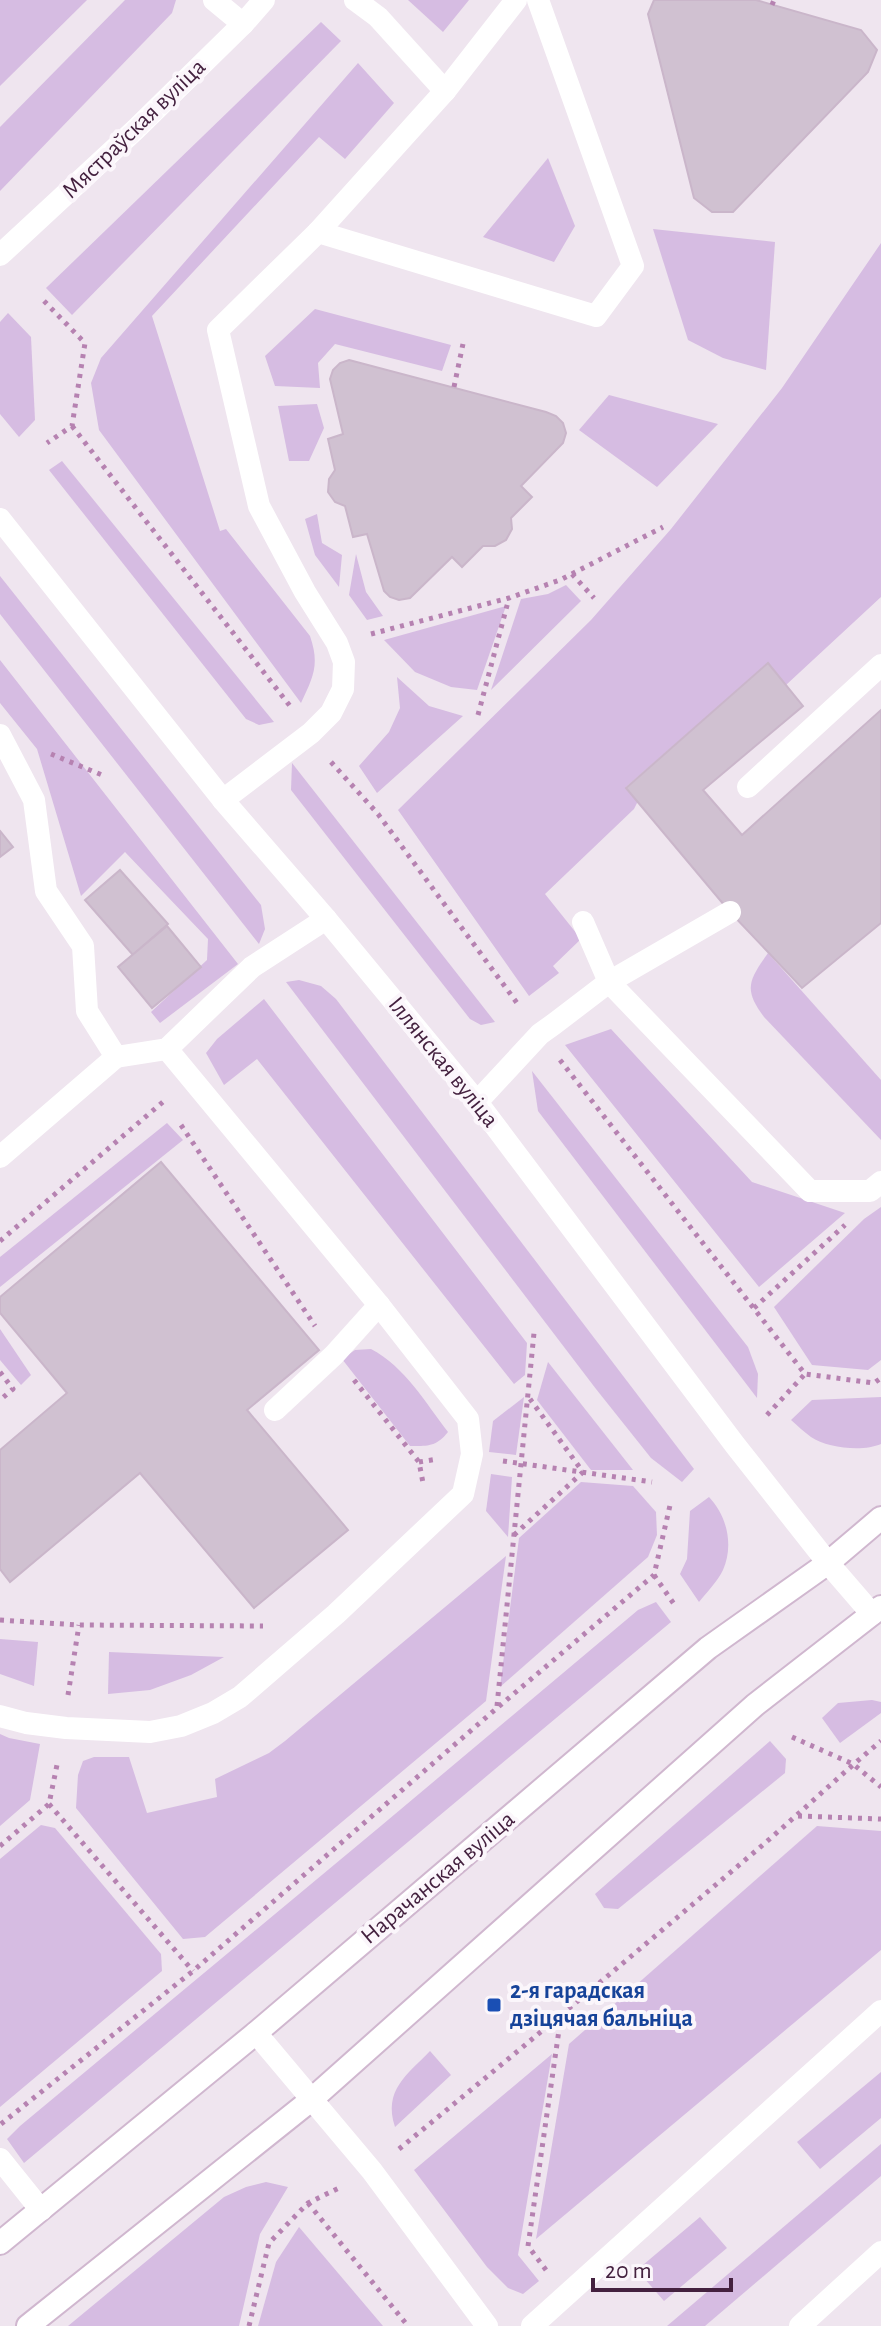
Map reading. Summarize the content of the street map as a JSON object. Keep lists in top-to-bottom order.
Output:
{
  "streets": {
    "main road": ["Мястраўская вуліца", "Іллянская вуліца", "Нарачанская вуліца"]
  },
  "crossings": [
    ["Іллянская вуліца", "Нарачанская вуліца"]
  ],
  "places": {
    "transit": ["2-я гарадская дзіцячая бальніца"]
  },
  "scale_bar": "20 m"
}
